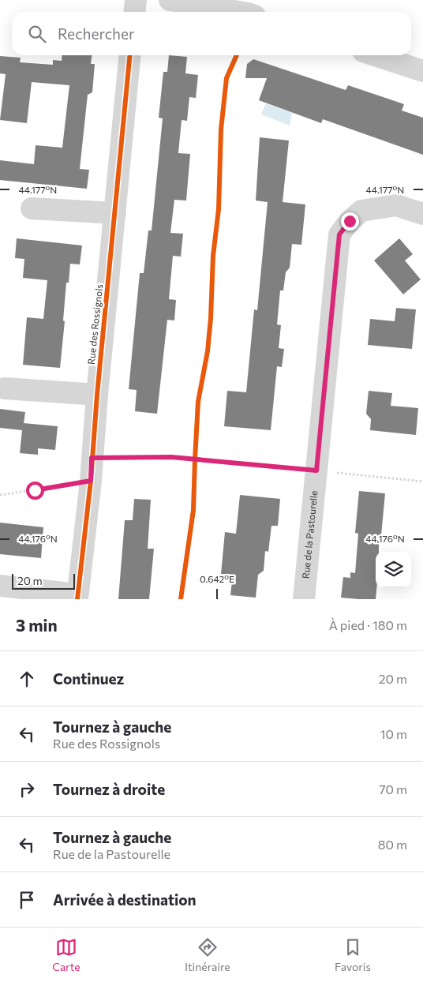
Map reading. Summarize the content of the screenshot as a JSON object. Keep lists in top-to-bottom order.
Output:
{
  "streets": {
    "street": ["Rue des Rossignols", "Rue de la Pastourelle"]
  },
  "scale_bar": "20 m",
  "page": {
    "search": "Rechercher",
    "scale": "20 m",
    "heading": ["3 min", "À pied · 180 m"],
    "list": [
      ["Continuez", "20 m"],
      ["Tournez à gauche", "Rue des Rossignols", "10 m"],
      ["Tournez à droite", "70 m"],
      ["Tournez à gauche", "Rue de la Pastourelle", "80 m"],
      "Arrivée à destination"
    ],
    "nav": ["Carte", "Itinéraire", "Favoris"]
  },
  "coordinates": ["44.177°N", "44.176°N", "0.642°E"]
}
